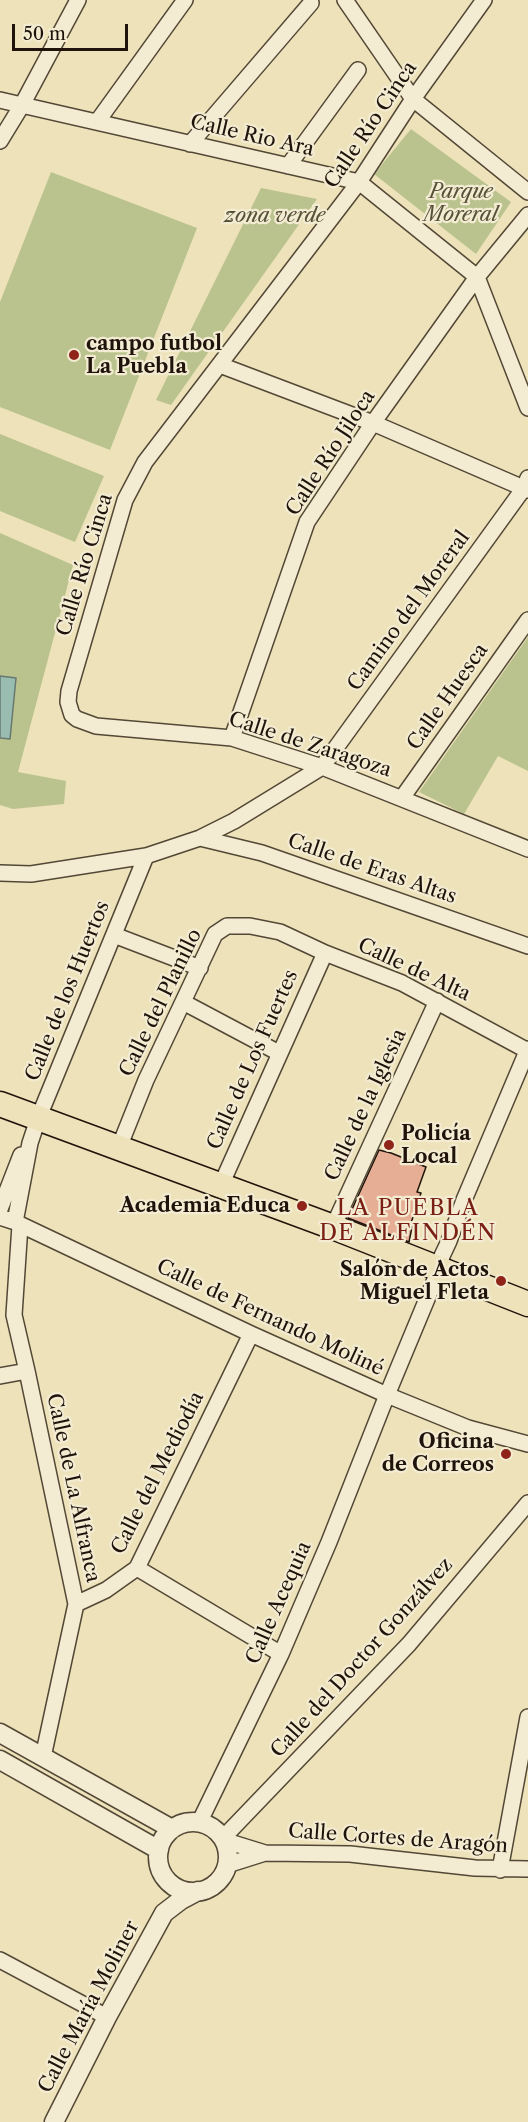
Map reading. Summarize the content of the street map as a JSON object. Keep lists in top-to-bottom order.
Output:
{
  "streets": {
    "street": [
      "Calle Río Cinca",
      "Calle Rio Ara",
      "Calle Río Jiloca",
      "Camino del Moreral",
      "Calle Huesca",
      "Calle de Zaragoza",
      "Calle de Eras Altas",
      "Calle de Alta",
      "Calle de los Huertos",
      "Calle del Planillo",
      "Calle de Los Fuertes",
      "Calle de la Iglesia",
      "Calle de Fernando Moliné",
      "Calle del Mediodía",
      "Calle de La Alfranca",
      "Calle Acequia",
      "Calle del Doctor Gonzálvez",
      "Calle Cortes de Aragón",
      "Calle María Moliner"
    ]
  },
  "crossings": [
    ["Calle Río Cinca", "Calle Rio Ara"],
    ["Calle Río Cinca", "Calle de Zaragoza"],
    ["Calle Rio Ara", "Calle Río Jiloca"],
    ["Calle Río Jiloca", "Calle de Zaragoza"],
    ["Camino del Moreral", "Calle de Zaragoza"],
    ["Calle Huesca", "Calle de Zaragoza"],
    ["Calle de Alta", "Calle del Planillo"],
    ["Calle de Alta", "Calle de Los Fuertes"],
    ["Calle de Alta", "Calle de la Iglesia"],
    ["Calle de Alta", "Calle Acequia"],
    ["Calle de los Huertos", "Calle de Fernando Moliné"],
    ["Calle de los Huertos", "Calle de La Alfranca"],
    ["Calle de Fernando Moliné", "Calle del Mediodía"],
    ["Calle de Fernando Moliné", "Calle de La Alfranca"],
    ["Calle de Fernando Moliné", "Calle Acequia"],
    ["Calle del Mediodía", "Calle de La Alfranca"],
    ["Calle Acequia", "Calle del Doctor Gonzálvez"],
    ["Calle Acequia", "Calle Cortes de Aragón"],
    ["Calle Acequia", "Calle María Moliner"],
    ["Calle del Doctor Gonzálvez", "Calle Cortes de Aragón"],
    ["Calle del Doctor Gonzálvez", "Calle María Moliner"],
    ["Calle Cortes de Aragón", "Calle María Moliner"]
  ],
  "districts": ["LA PUEBLA DE ALFINDÉN"],
  "parks": ["Parque Moreral", "zona verde"],
  "places": [
    "campo futbol La Puebla",
    "Policía Local",
    "Academia Educa",
    "Salón de Actos Miguel Fleta",
    "Oficina de Correos"
  ],
  "scale_bar": "50 m"
}
